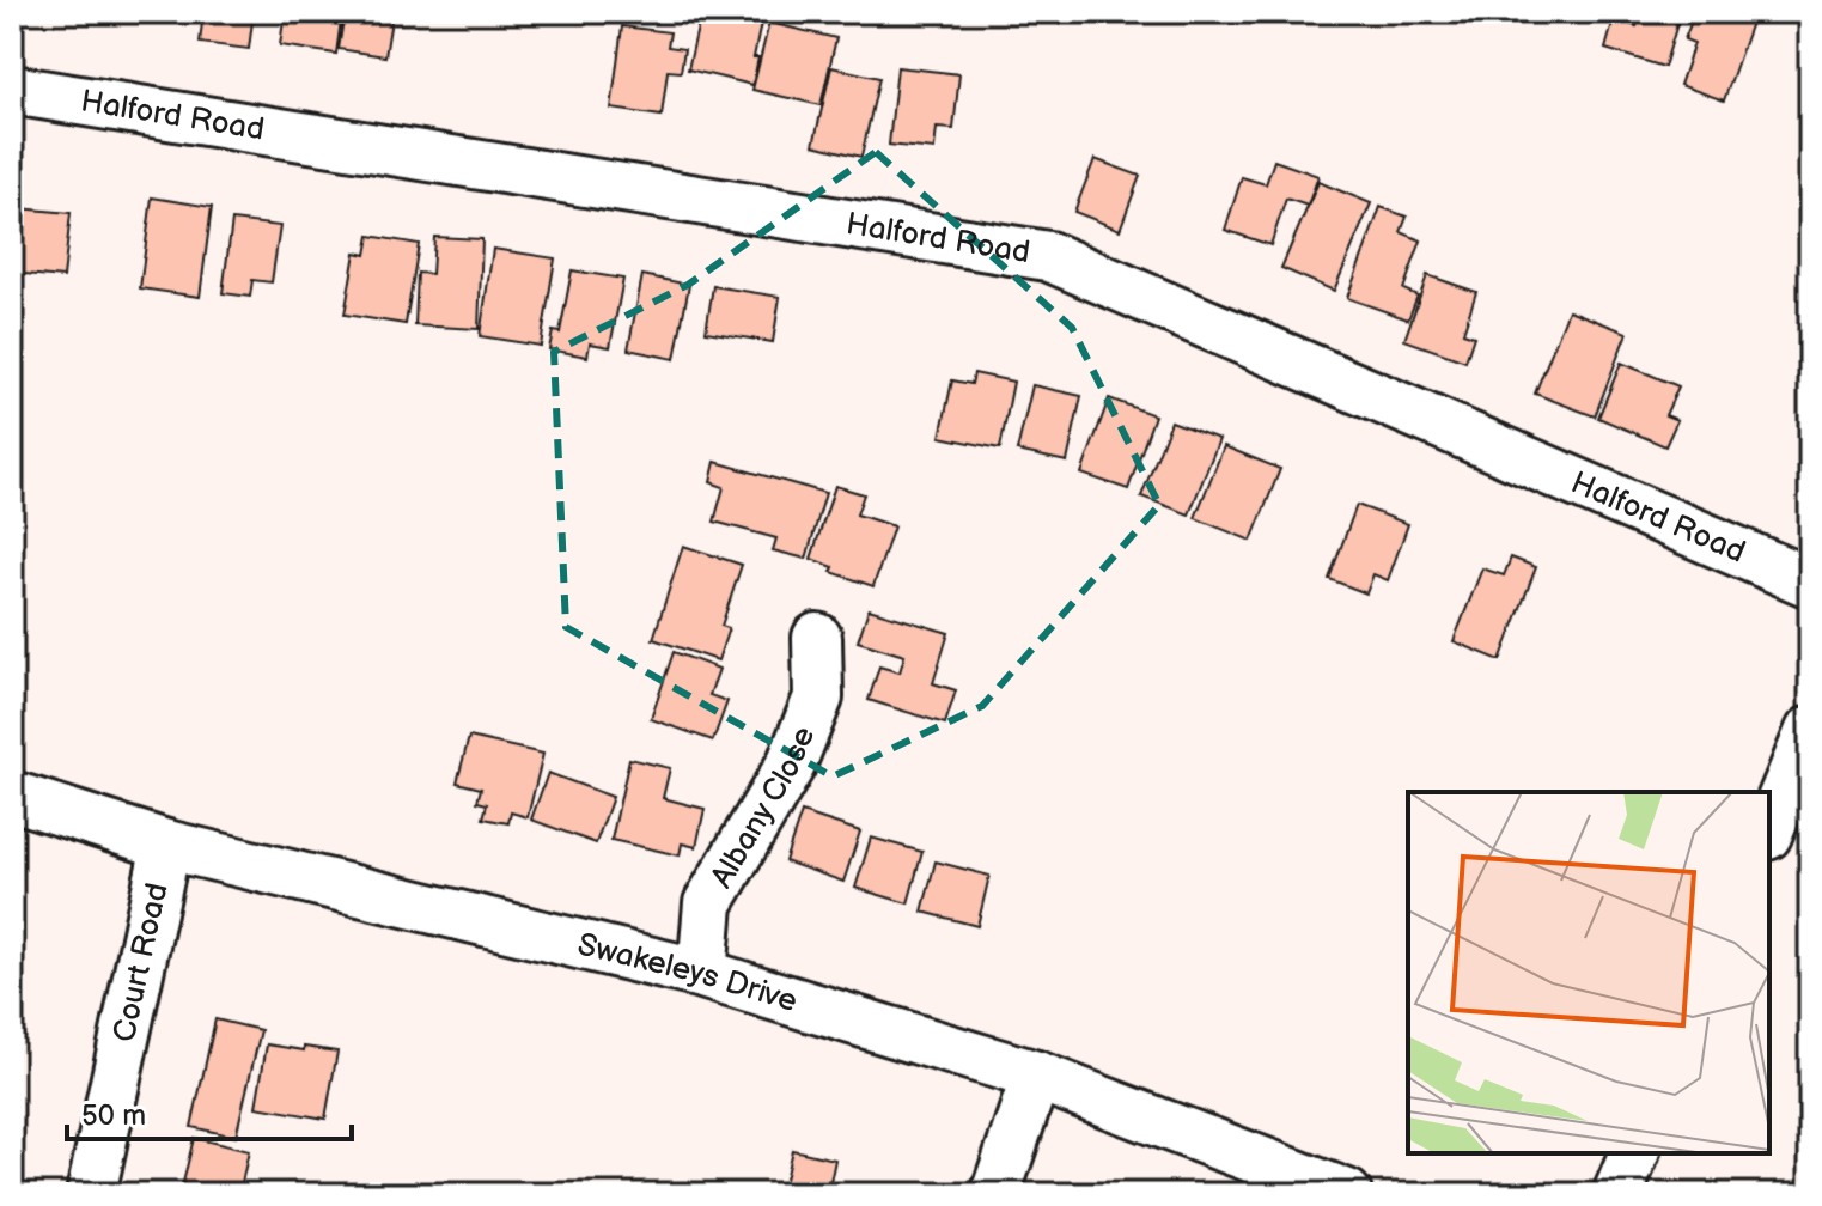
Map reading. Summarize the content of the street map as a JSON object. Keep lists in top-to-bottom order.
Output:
{
  "streets": {
    "street": [
      "Halford Road",
      "Albany Close",
      "Court Road",
      "Swakeleys Drive"
    ]
  },
  "crossings": [
    ["Albany Close", "Swakeleys Drive"],
    ["Court Road", "Swakeleys Drive"]
  ],
  "scale_bar": "50 m"
}
